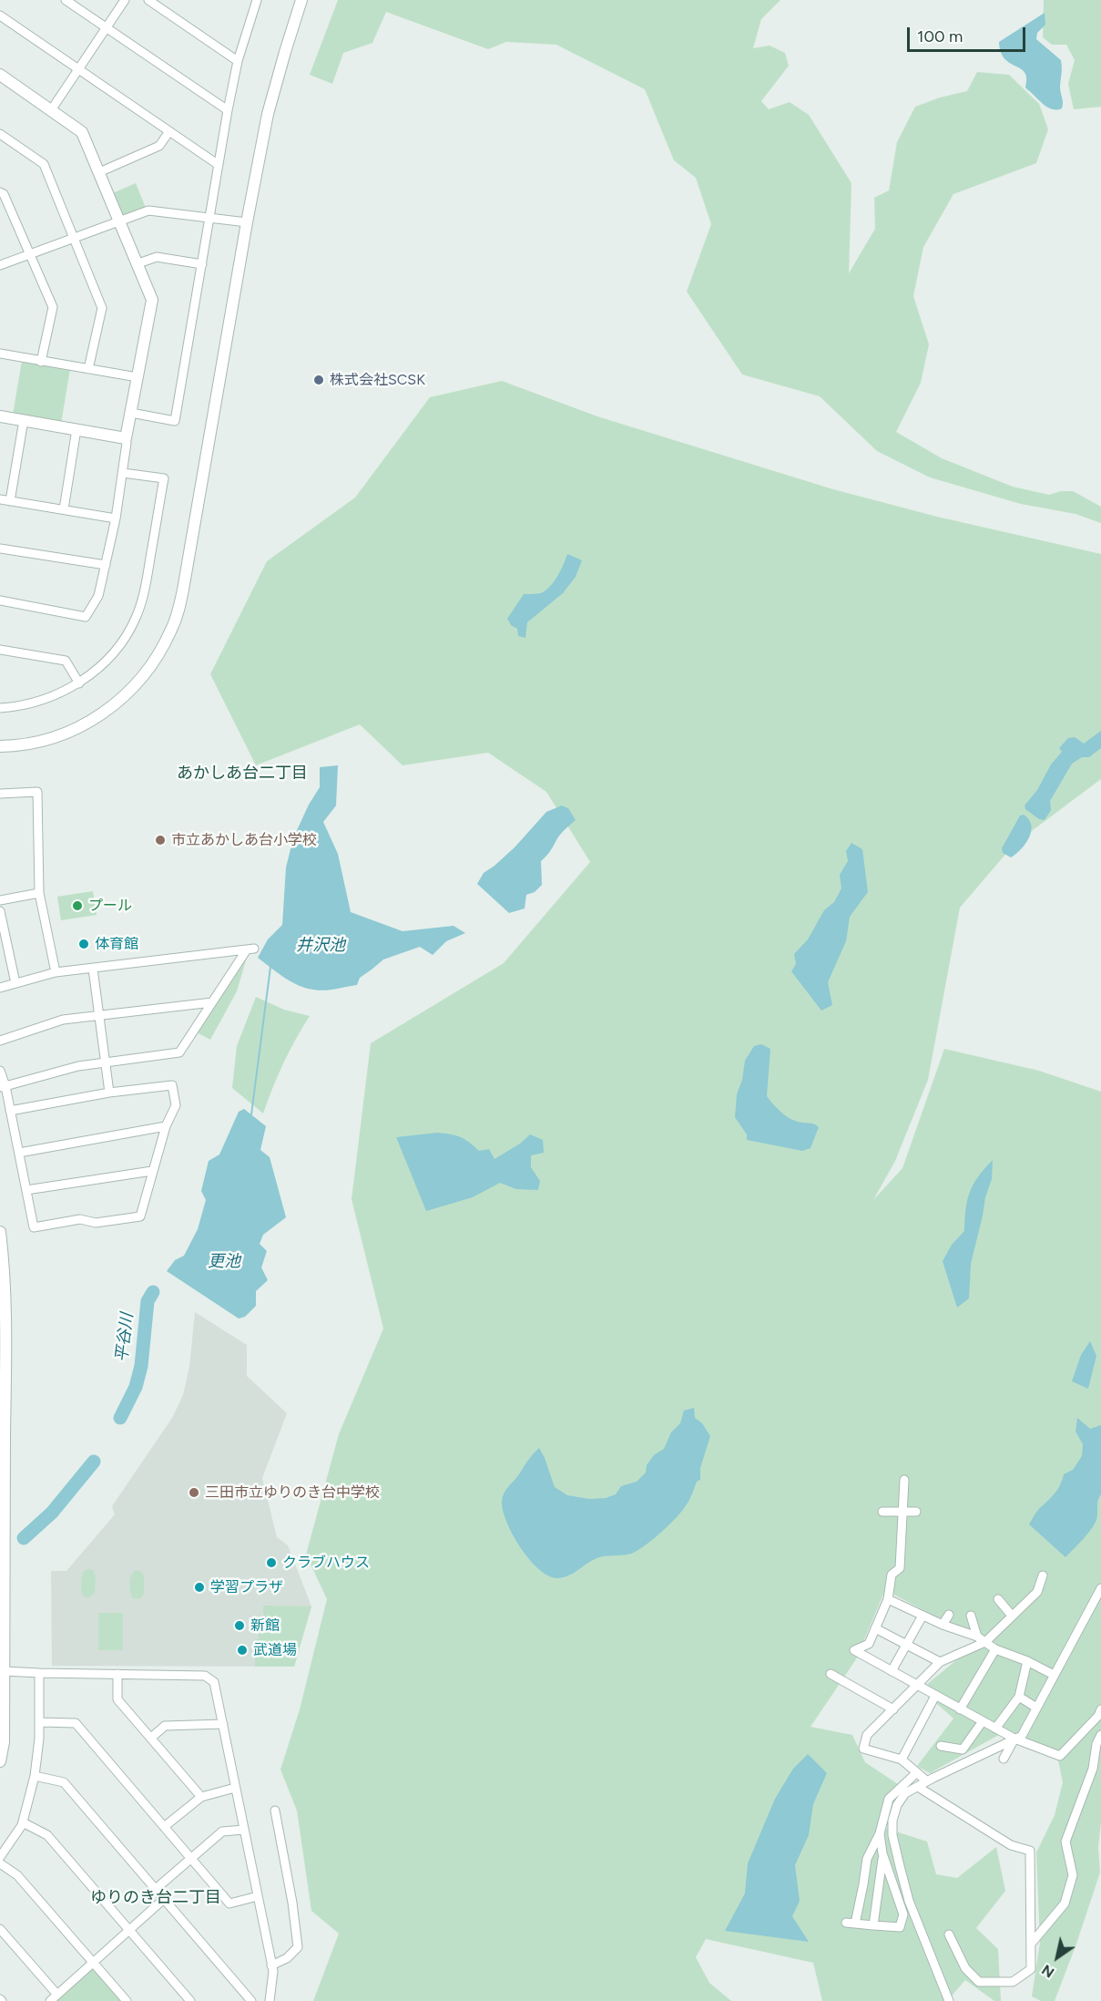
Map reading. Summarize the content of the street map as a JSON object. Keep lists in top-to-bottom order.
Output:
{
  "districts": ["あかしあ台二丁目", "ゆりのき台二丁目"],
  "water": ["井沢池", "更池", "平谷川"],
  "places": [
    "株式会社SCSK",
    "市立あかしあ台小学校",
    "プール",
    "体育館",
    "三田市立ゆりのき台中学校",
    "クラブハウス",
    "学習プラザ",
    "新館",
    "武道場"
  ],
  "scale_bar": "100 m",
  "north": "bottom left"
}
